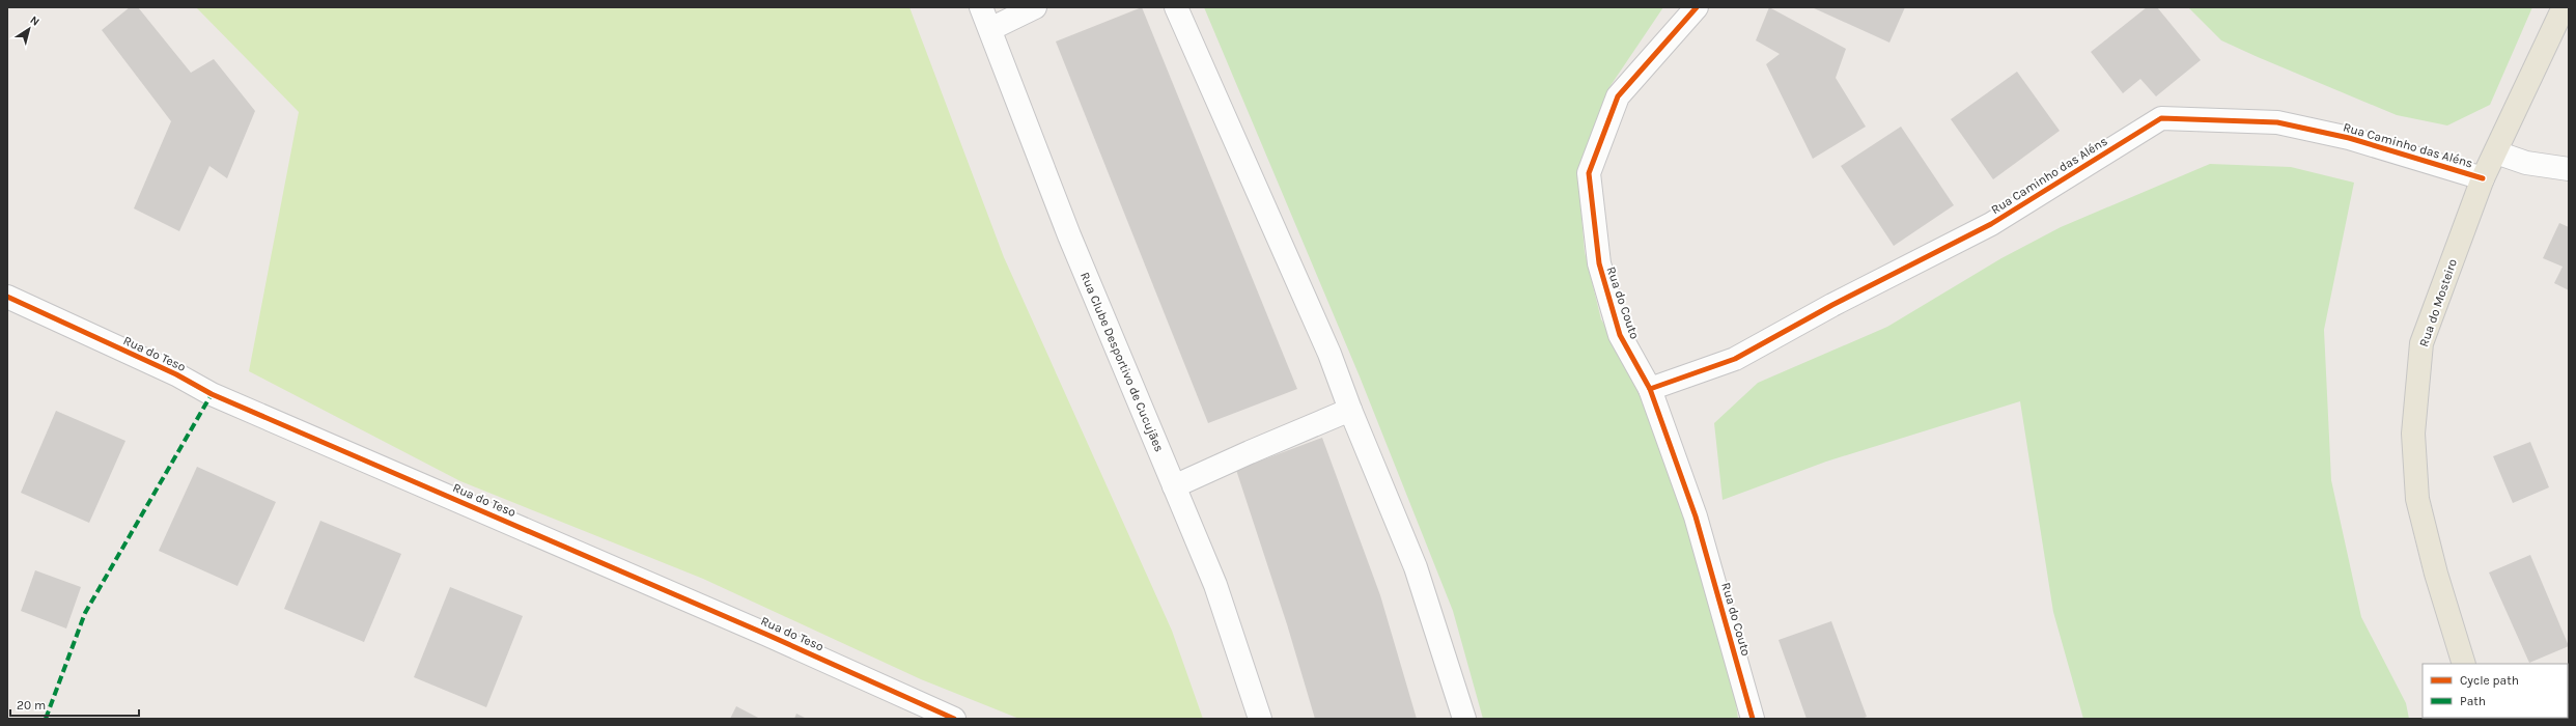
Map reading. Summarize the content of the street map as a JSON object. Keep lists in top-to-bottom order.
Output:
{
  "streets": {
    "main road": ["Rua do Mosteiro"],
    "street": [
      "Rua Caminho das Aléns",
      "Rua do Couto",
      "Rua do Teso",
      "Rua Clube Desportivo de Cucujães"
    ]
  },
  "crossings": [
    ["Rua Caminho das Aléns", "Rua do Couto"],
    ["Rua Caminho das Aléns", "Rua do Mosteiro"]
  ],
  "legend": ["Cycle path", "Path"],
  "scale_bar": "20 m",
  "north": "top right"
}
